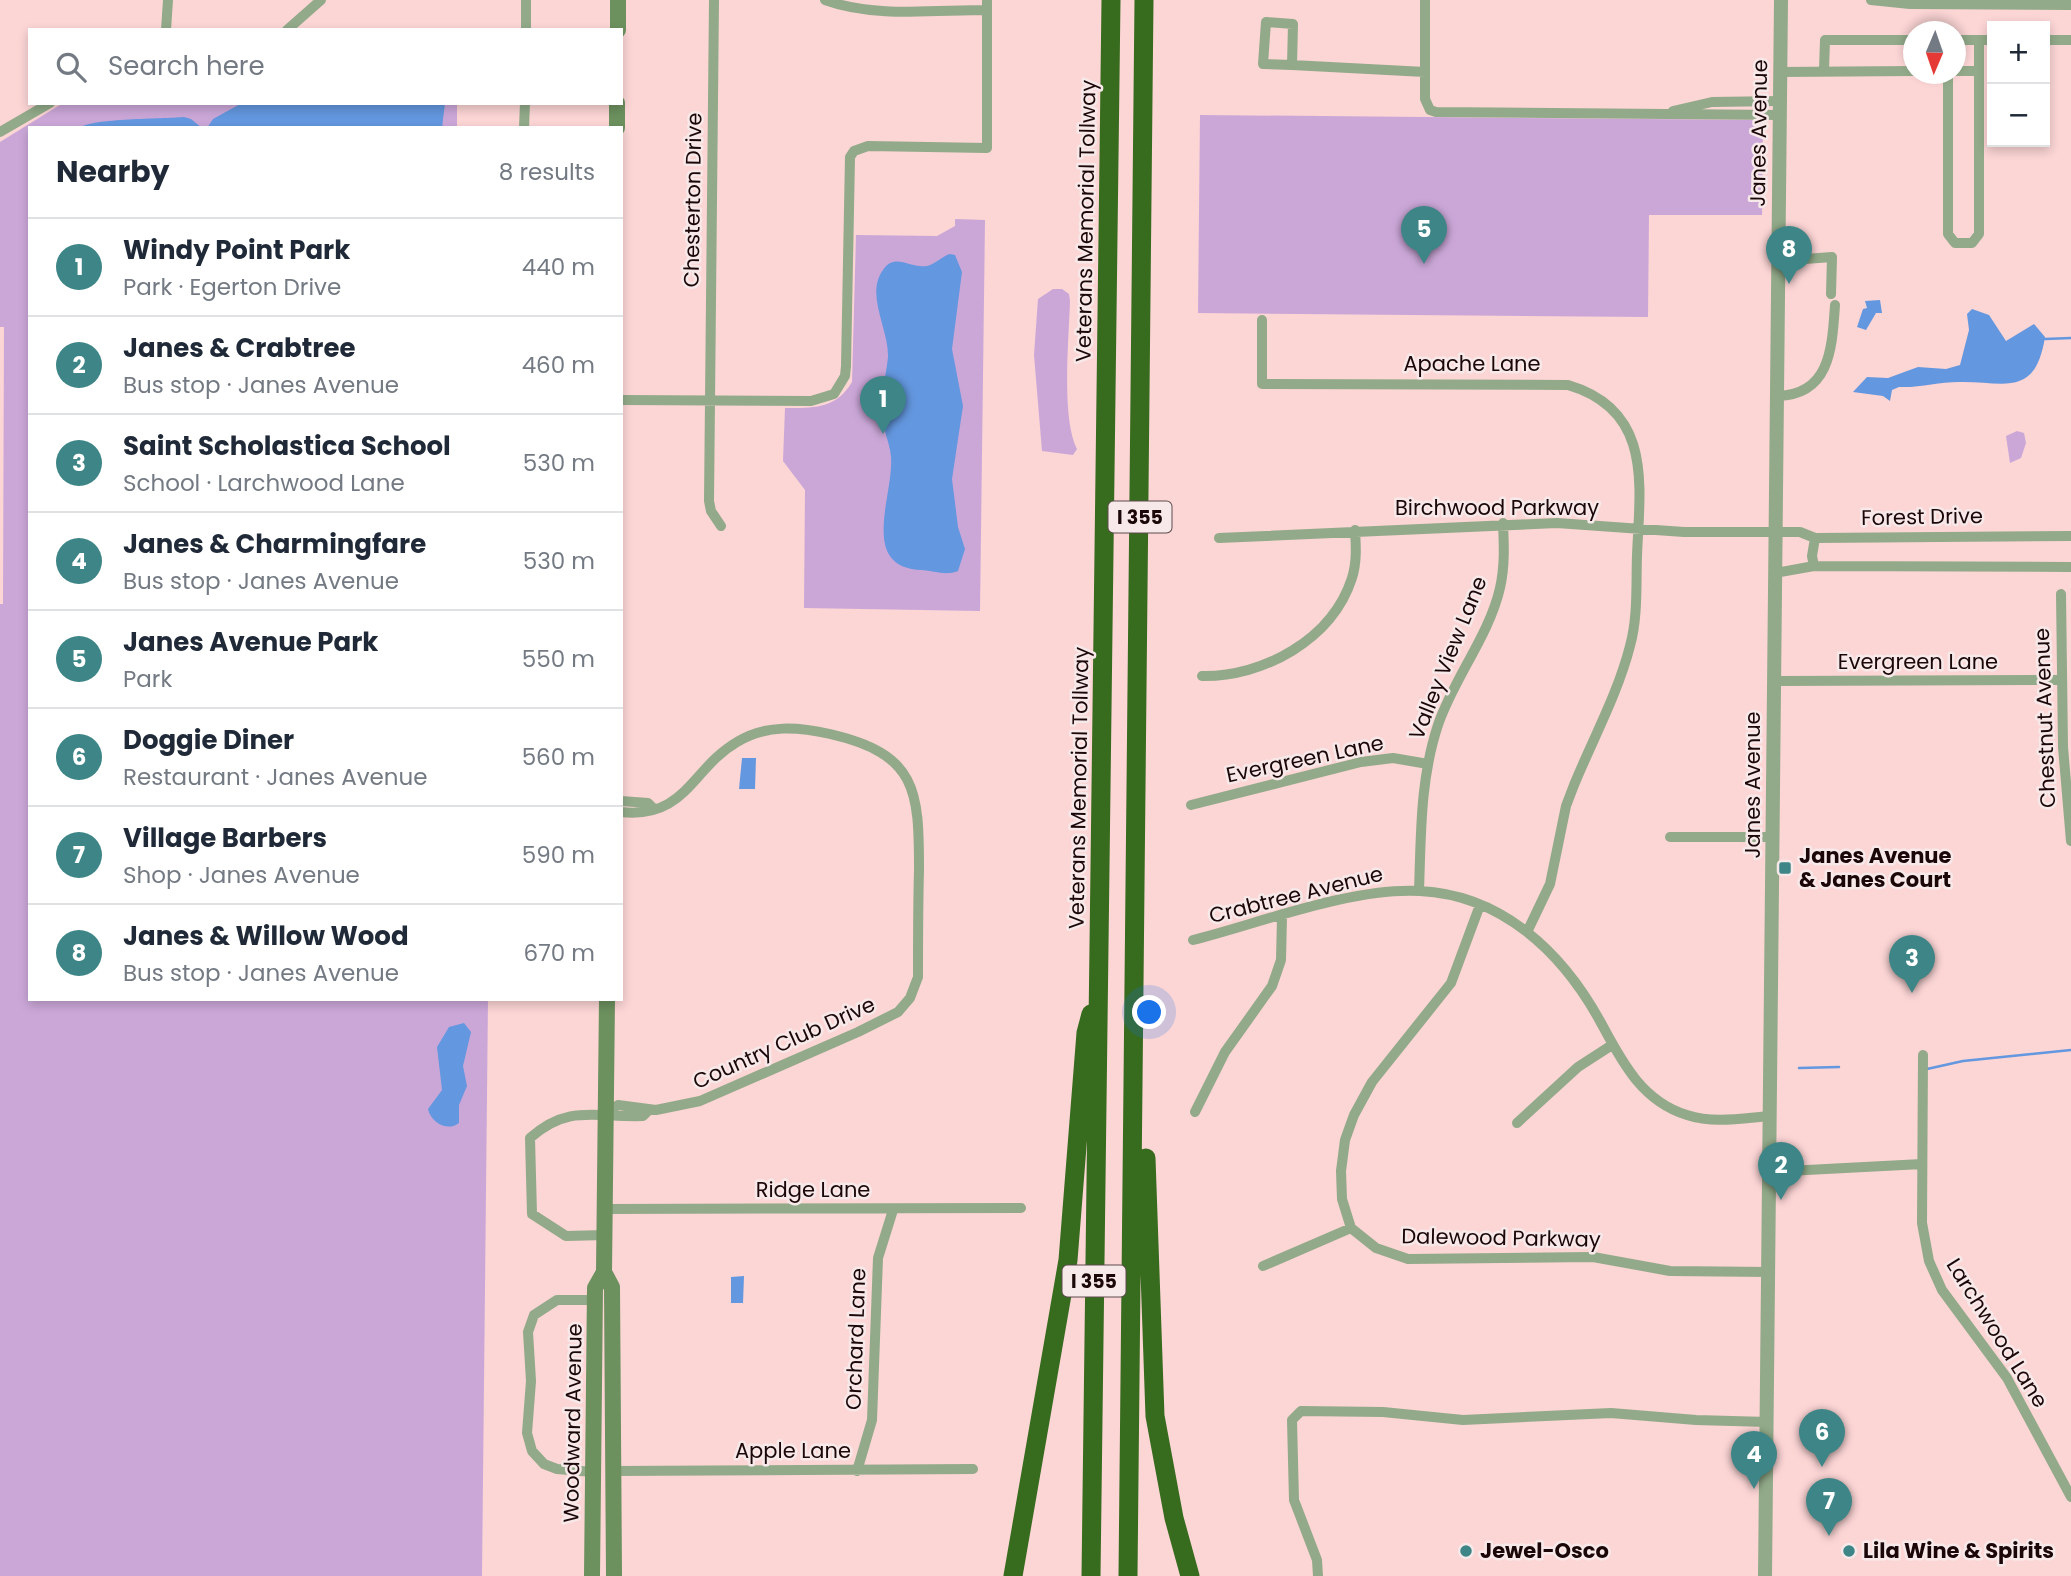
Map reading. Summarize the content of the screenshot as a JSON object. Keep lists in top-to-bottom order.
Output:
{
  "streets": {
    "highway": ["Veterans Memorial Tollway", "I 355"],
    "main road": ["Woodward Avenue"],
    "street": [
      "Janes Avenue",
      "Chesterton Drive",
      "Apache Lane",
      "Birchwood Parkway",
      "Forest Drive",
      "Valley View Lane",
      "Evergreen Lane",
      "Chestnut Avenue",
      "Crabtree Avenue",
      "Country Club Drive",
      "Ridge Lane",
      "Dalewood Parkway",
      "Larchwood Lane",
      "Orchard Lane",
      "Apple Lane"
    ]
  },
  "crossings": [
    ["Janes Avenue", "Birchwood Parkway"],
    ["Janes Avenue", "Forest Drive"],
    ["Janes Avenue", "Evergreen Lane"],
    ["Janes Avenue", "Crabtree Avenue"],
    ["Janes Avenue", "Dalewood Parkway"],
    ["Apache Lane", "Birchwood Parkway"],
    ["Birchwood Parkway", "Forest Drive"],
    ["Birchwood Parkway", "Valley View Lane"],
    ["Valley View Lane", "Evergreen Lane"],
    ["Valley View Lane", "Crabtree Avenue"],
    ["Evergreen Lane", "Chestnut Avenue"],
    ["Country Club Drive", "Woodward Avenue"],
    ["Ridge Lane", "Orchard Lane"],
    ["Ridge Lane", "Woodward Avenue"],
    ["Orchard Lane", "Apple Lane"],
    ["Woodward Avenue", "Apple Lane"]
  ],
  "places": {
    "transit": ["Janes Avenue & Janes Court"],
    "other": ["Jewel-Osco", "Lila Wine & Spirits"]
  },
  "north": "bottom",
  "page": {
    "map_buttons": ["+", "−"],
    "search": "Search here",
    "heading": ["Nearby", "8 results"],
    "pins": [
      "5",
      "8",
      "1",
      "3",
      "2",
      "6",
      "4",
      "7"
    ],
    "list": [
      {
        "mark": "1",
        "name": "Windy Point Park",
        "note": "Park · Egerton Drive",
        "value": "440 m"
      },
      {
        "mark": "2",
        "name": "Janes & Crabtree",
        "note": "Bus stop · Janes Avenue",
        "value": "460 m"
      },
      {
        "mark": "3",
        "name": "Saint Scholastica School",
        "note": "School · Larchwood Lane",
        "value": "530 m"
      },
      {
        "mark": "4",
        "name": "Janes & Charmingfare",
        "note": "Bus stop · Janes Avenue",
        "value": "530 m"
      },
      {
        "mark": "5",
        "name": "Janes Avenue Park",
        "note": "Park",
        "value": "550 m"
      },
      {
        "mark": "6",
        "name": "Doggie Diner",
        "note": "Restaurant · Janes Avenue",
        "value": "560 m"
      },
      {
        "mark": "7",
        "name": "Village Barbers",
        "note": "Shop · Janes Avenue",
        "value": "590 m"
      },
      {
        "mark": "8",
        "name": "Janes & Willow Wood",
        "note": "Bus stop · Janes Avenue",
        "value": "670 m"
      }
    ]
  }
}
